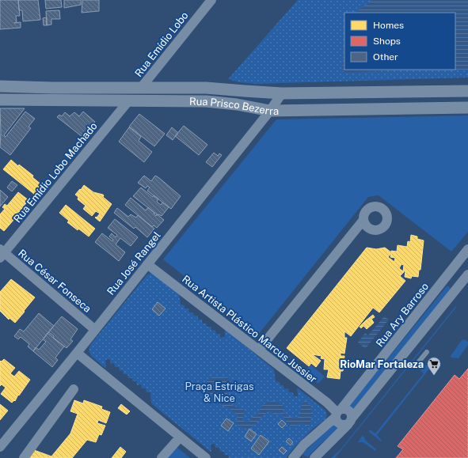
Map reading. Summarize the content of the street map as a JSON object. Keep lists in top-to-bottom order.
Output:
{
  "streets": {
    "street": [
      "Rua Emídio Lobo",
      "Rua Prisco Bezerra",
      "Rua Emídio Lobo Machado",
      "Rua José Rangel",
      "Rua César Fonseca",
      "Rua Ary Barroso",
      "Rua Artista Plástico Marcus Jussier"
    ]
  },
  "crossings": [
    ["Rua Emídio Lobo", "Rua Prisco Bezerra"],
    ["Rua Prisco Bezerra", "Rua Emídio Lobo Machado"],
    ["Rua Prisco Bezerra", "Rua José Rangel"],
    ["Rua Emídio Lobo Machado", "Rua César Fonseca"],
    ["Rua José Rangel", "Rua César Fonseca"],
    ["Rua José Rangel", "Rua Artista Plástico Marcus Jussier"],
    ["Rua Ary Barroso", "Rua Artista Plástico Marcus Jussier"]
  ],
  "parks": ["Praça Estrigas & Nice"],
  "places": {
    "supermarket": ["RioMar Fortaleza"]
  },
  "legend": ["Homes", "Shops", "Other"]
}
